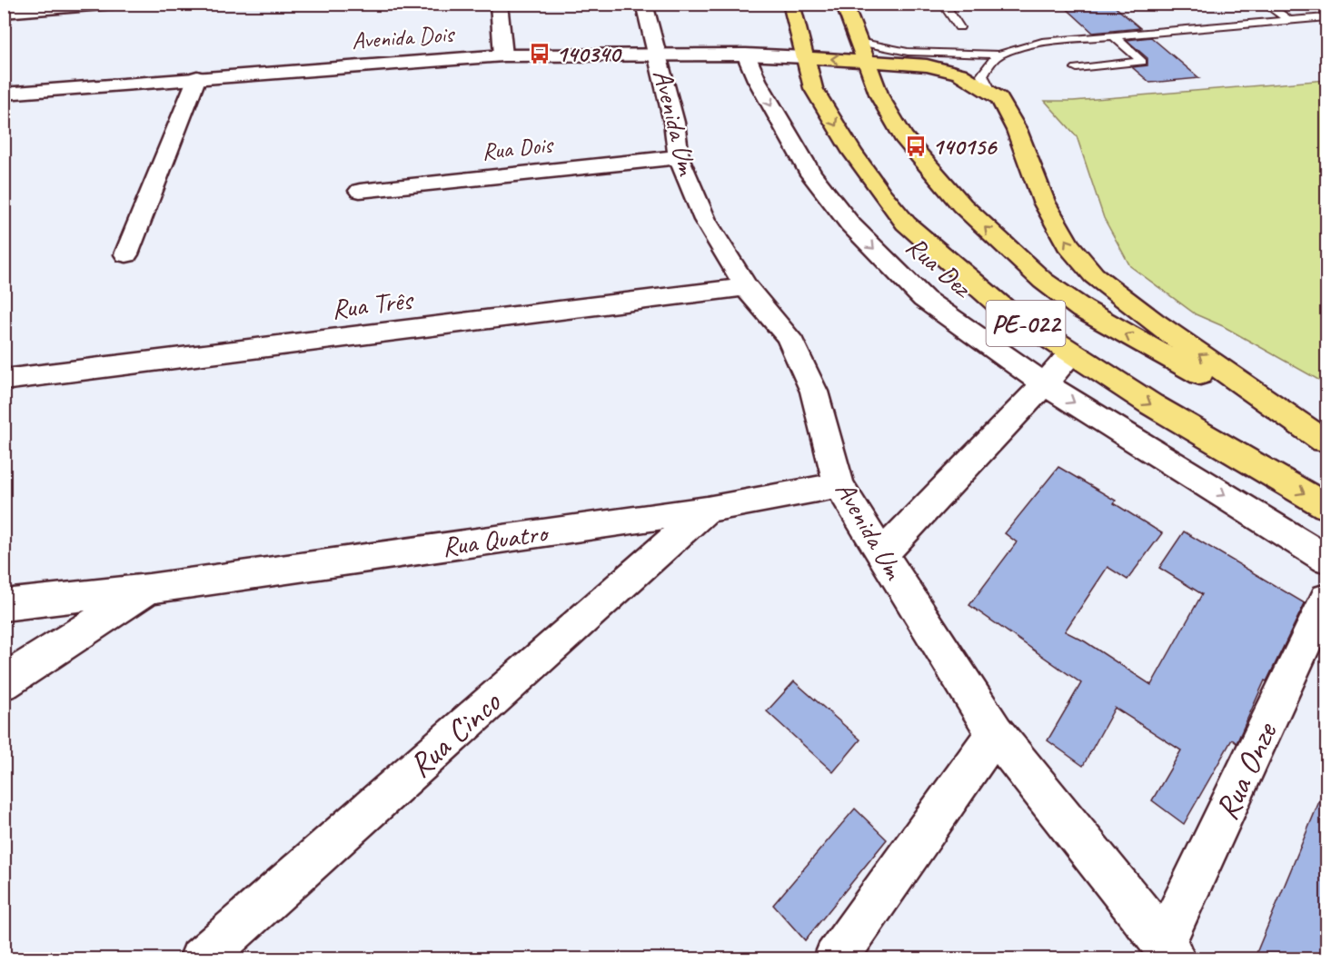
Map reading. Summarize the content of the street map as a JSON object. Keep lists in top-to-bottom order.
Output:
{
  "streets": {
    "highway": ["PE-022"],
    "street": [
      "Avenida Dois",
      "Avenida Um",
      "Rua Dois",
      "Rua Dez",
      "Rua Três",
      "Rua Quatro",
      "Rua Cinco",
      "Rua Onze"
    ]
  },
  "crossings": [
    ["Avenida Dois", "Avenida Um"],
    ["Avenida Dois", "Rua Dez"],
    ["Avenida Dois", "PE-022"],
    ["Avenida Um", "Rua Dois"],
    ["Avenida Um", "Rua Três"],
    ["Avenida Um", "Rua Quatro"],
    ["Avenida Um", "Rua Onze"],
    ["Rua Quatro", "Rua Cinco"]
  ],
  "one_way": ["Rua Dez"],
  "places": {
    "bus stop": ["140340", "140156"]
  }
}
